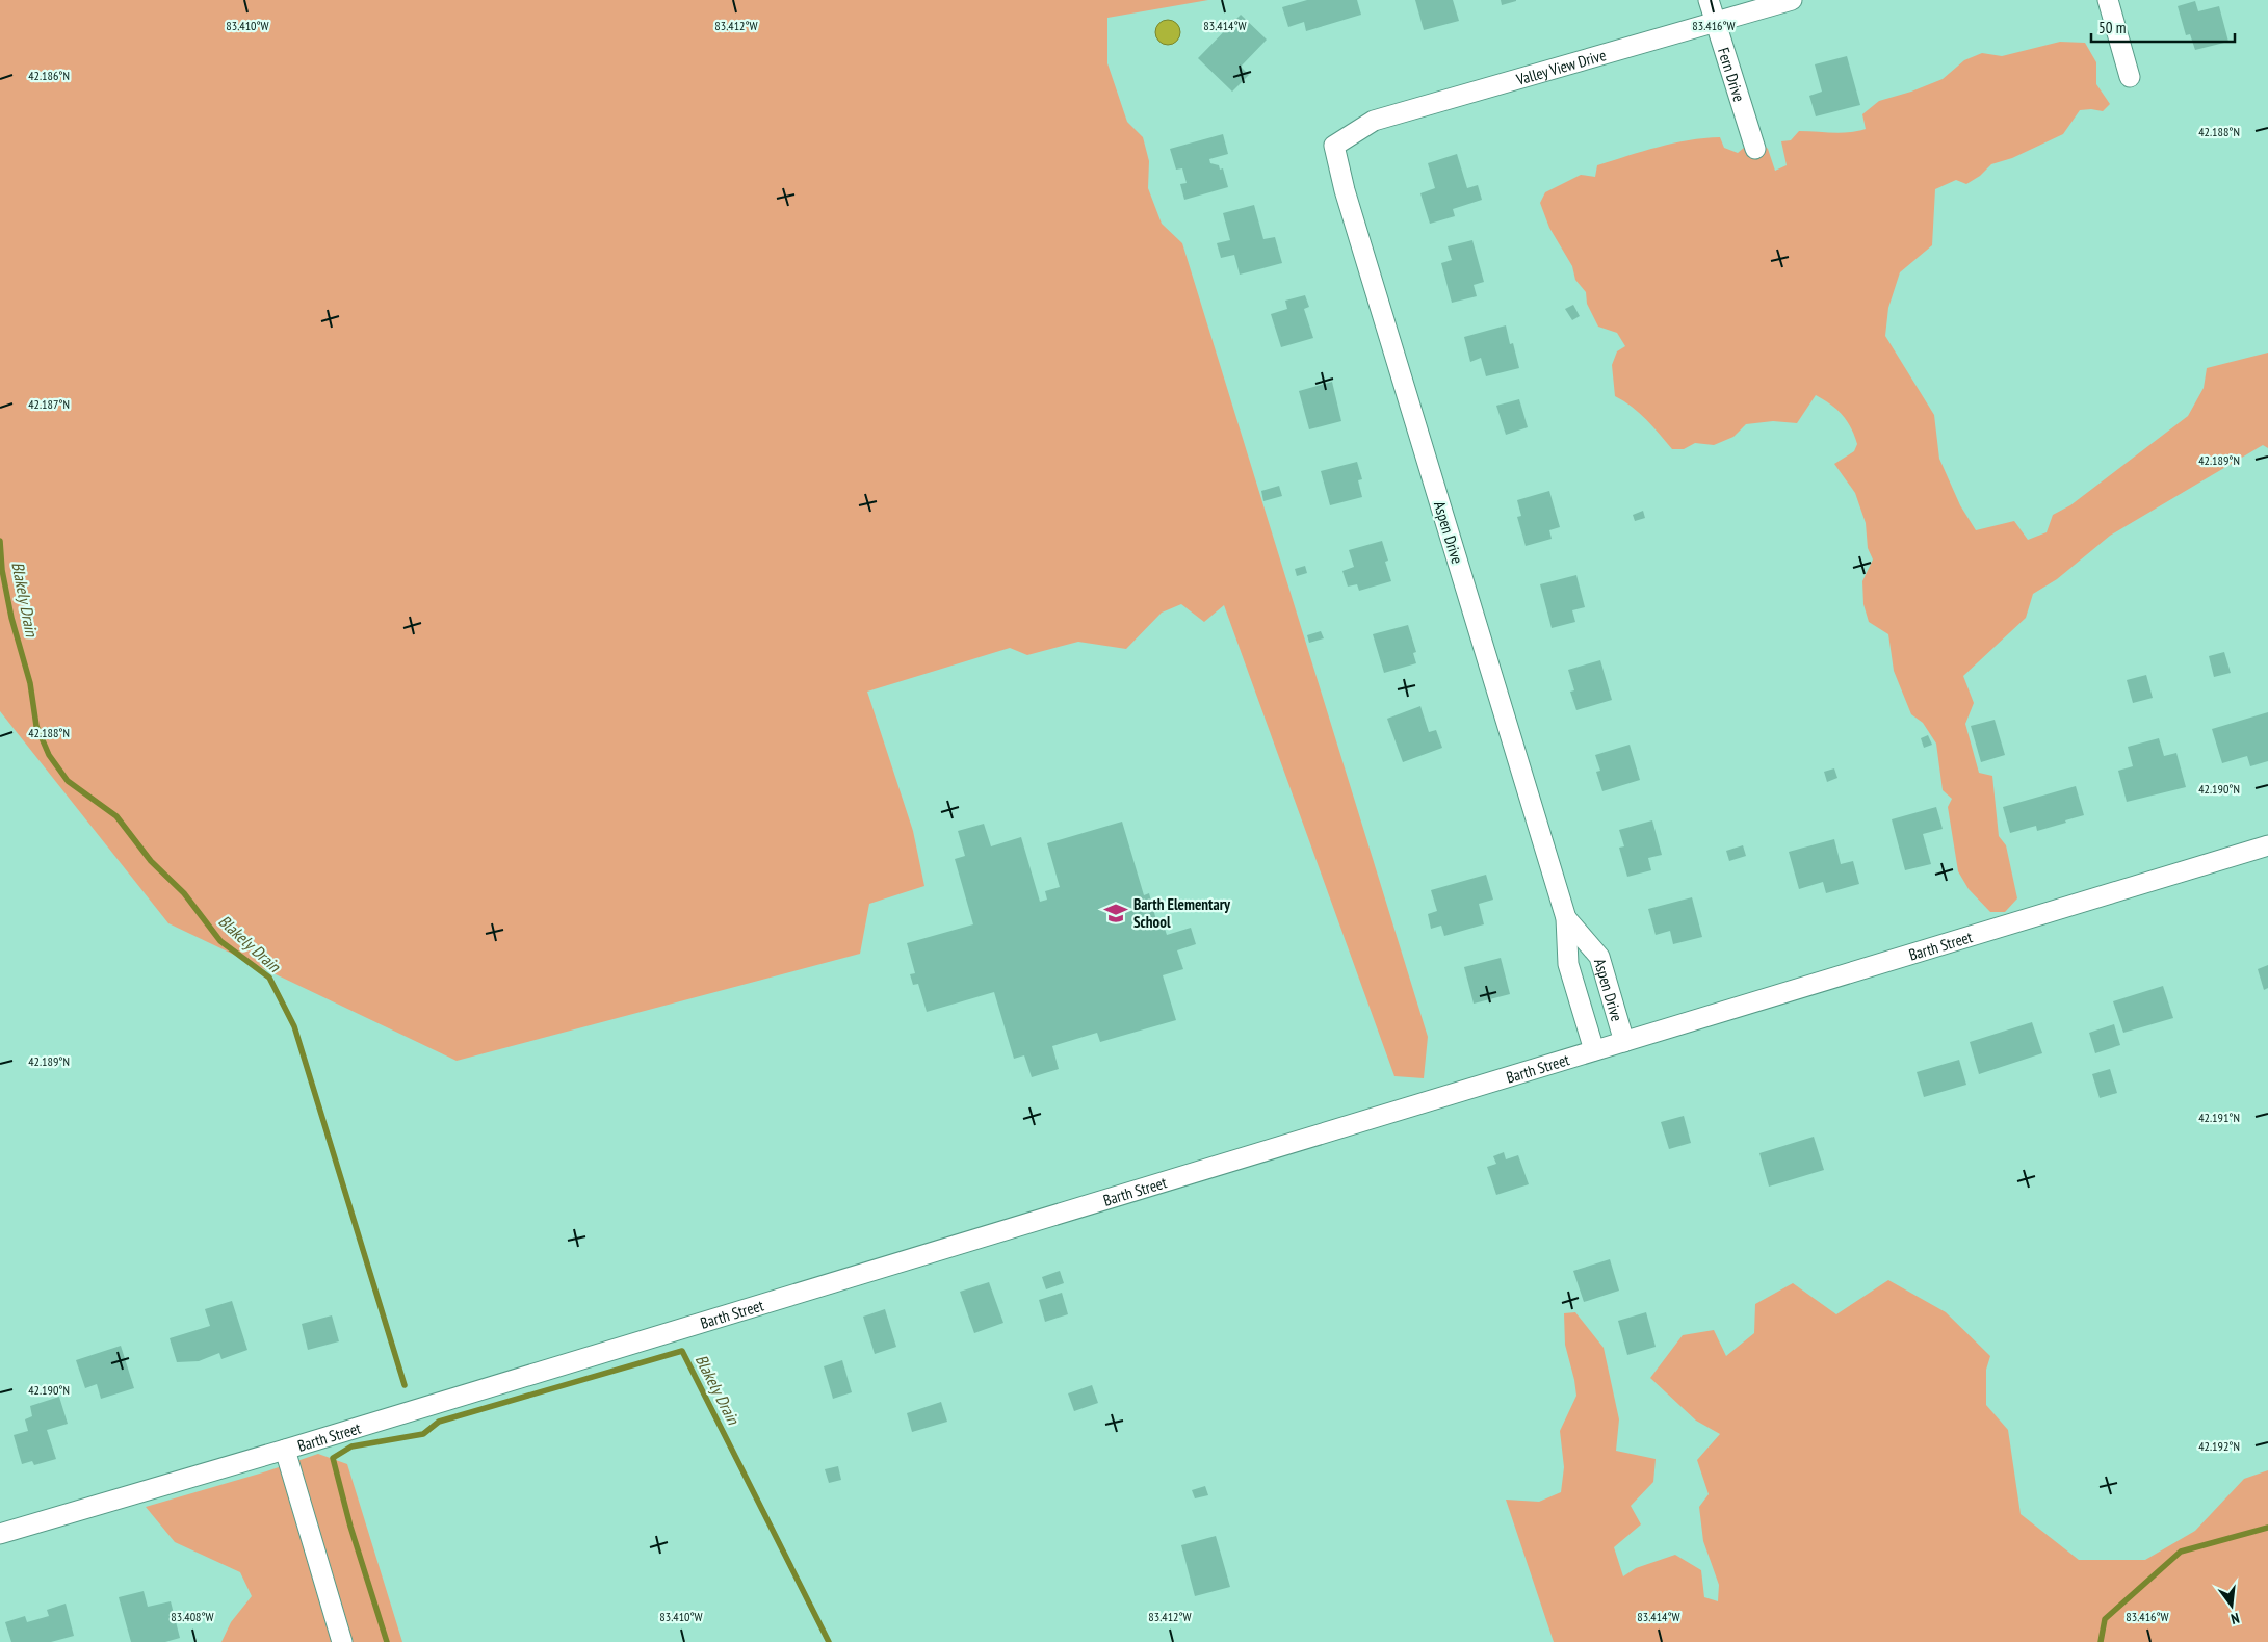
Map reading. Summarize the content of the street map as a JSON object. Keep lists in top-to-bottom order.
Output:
{
  "streets": {
    "street": [
      "Valley View Drive",
      "Fern Drive",
      "Aspen Drive",
      "Barth Street"
    ]
  },
  "crossings": [
    ["Valley View Drive", "Fern Drive"],
    ["Valley View Drive", "Aspen Drive"],
    ["Aspen Drive", "Barth Street"]
  ],
  "water": ["Blakely Drain"],
  "places": {
    "school or university": ["Barth Elementary School"]
  },
  "scale_bar": "50 m",
  "north": "bottom",
  "coordinates": [
    "83.410°W",
    "83.412°W",
    "83.414°W",
    "83.416°W",
    "42.186°N",
    "42.188°N",
    "42.187°N",
    "42.189°N",
    "42.190°N",
    "42.191°N",
    "42.192°N",
    "83.408°W"
  ]
}
